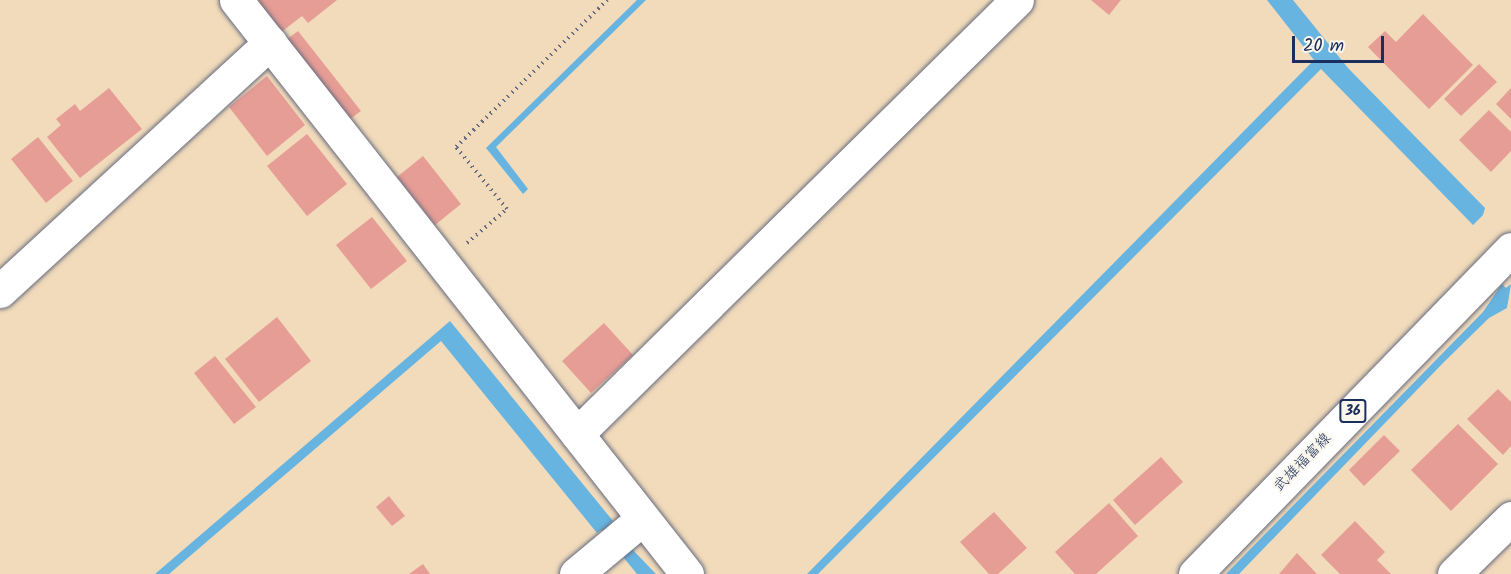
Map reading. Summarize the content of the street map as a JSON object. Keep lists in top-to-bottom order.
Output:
{
  "streets": {
    "street": ["36", "武雄福富線"]
  },
  "scale_bar": "20 m"
}
